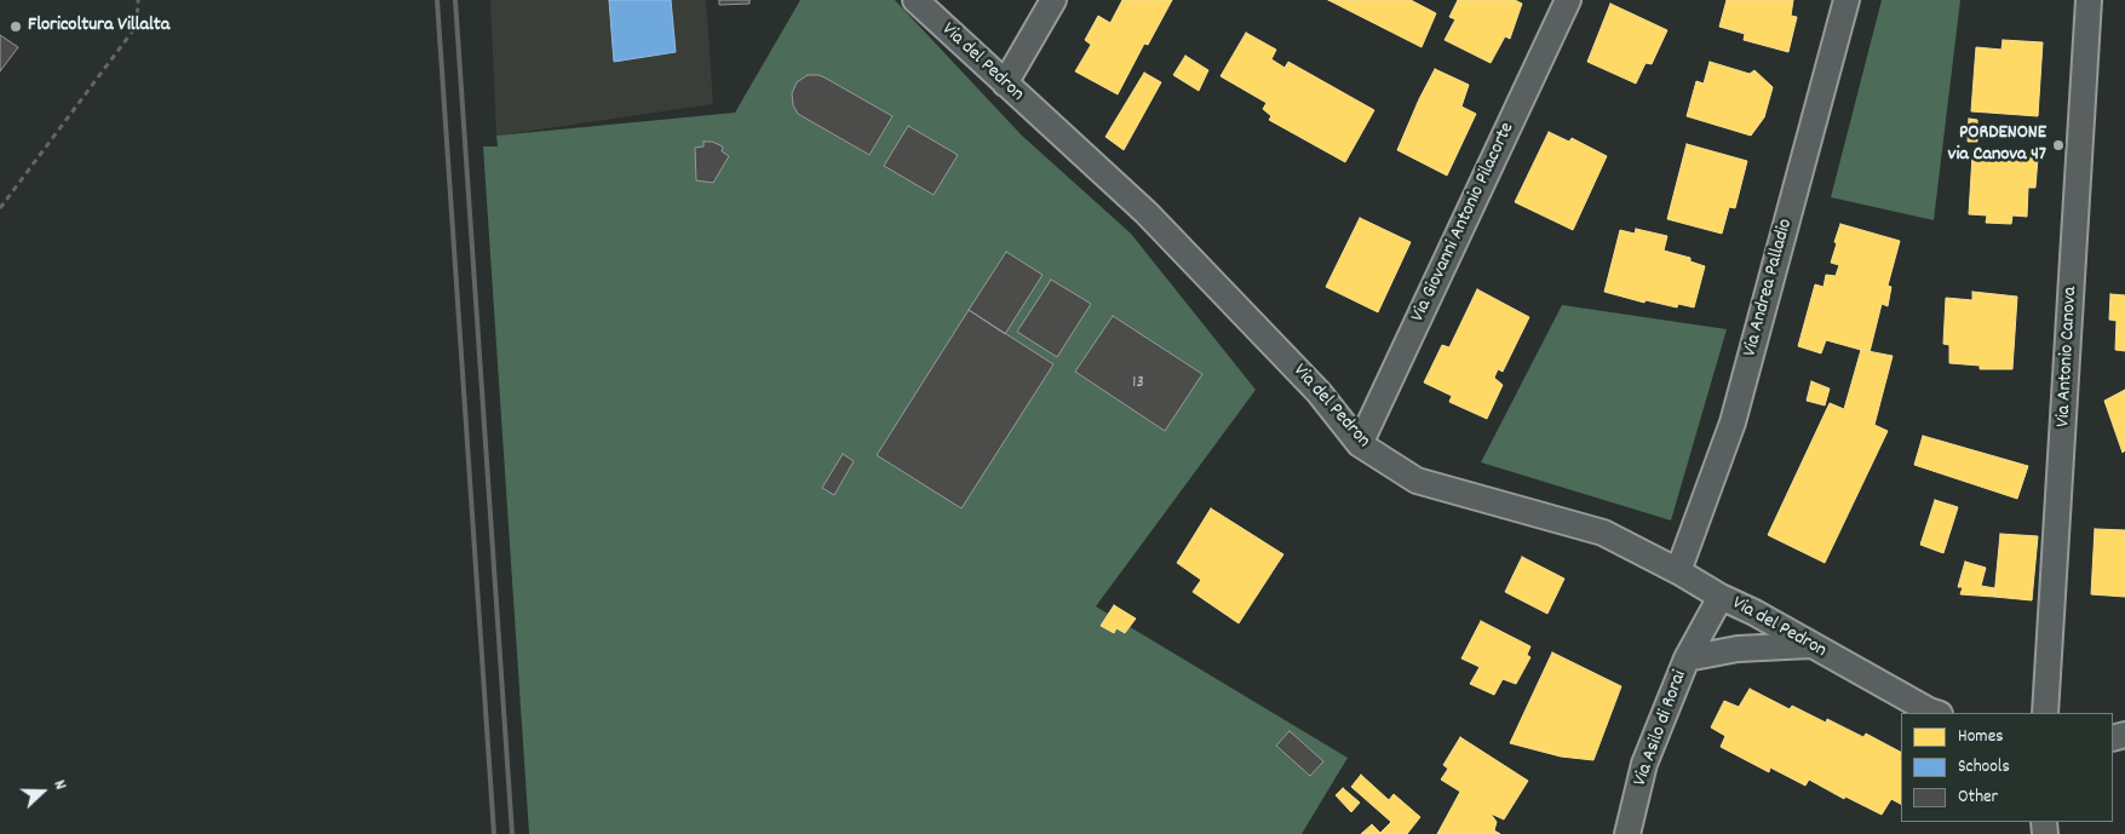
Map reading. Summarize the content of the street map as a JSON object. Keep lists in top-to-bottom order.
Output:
{
  "streets": {
    "street": [
      "Via del Pedron",
      "Via Giovanni Antonio Pilacorte",
      "Via Andrea Palladio",
      "Via Antonio Canova",
      "Via Asilo di Rorai"
    ]
  },
  "crossings": [
    ["Via del Pedron", "Via Giovanni Antonio Pilacorte"],
    ["Via del Pedron", "Via Andrea Palladio"],
    ["Via del Pedron", "Via Asilo di Rorai"]
  ],
  "places": ["Floricoltura Villalta", "PORDENONE via Canova 47"],
  "house_numbers": ["13"],
  "legend": ["Homes", "Schools", "Other"],
  "north": "right"
}
